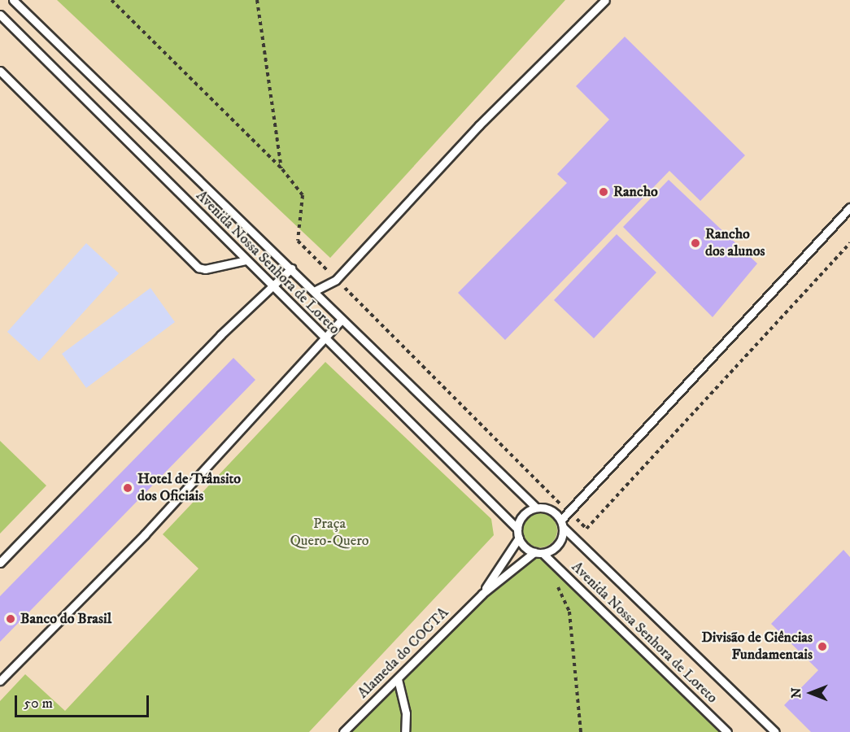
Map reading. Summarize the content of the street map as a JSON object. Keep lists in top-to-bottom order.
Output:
{
  "streets": {
    "lane": ["Avenida Nossa Senhora de Loreto", "Alameda do COCTA"]
  },
  "parks": ["Praça Quero-Quero"],
  "places": [
    "Rancho",
    "Rancho dos alunos",
    "Hotel de Trânsito dos Oficiais",
    "Banco do Brasil",
    "Divisão de Ciências Fundamentais"
  ],
  "scale_bar": "50 m",
  "north": "left"
}
